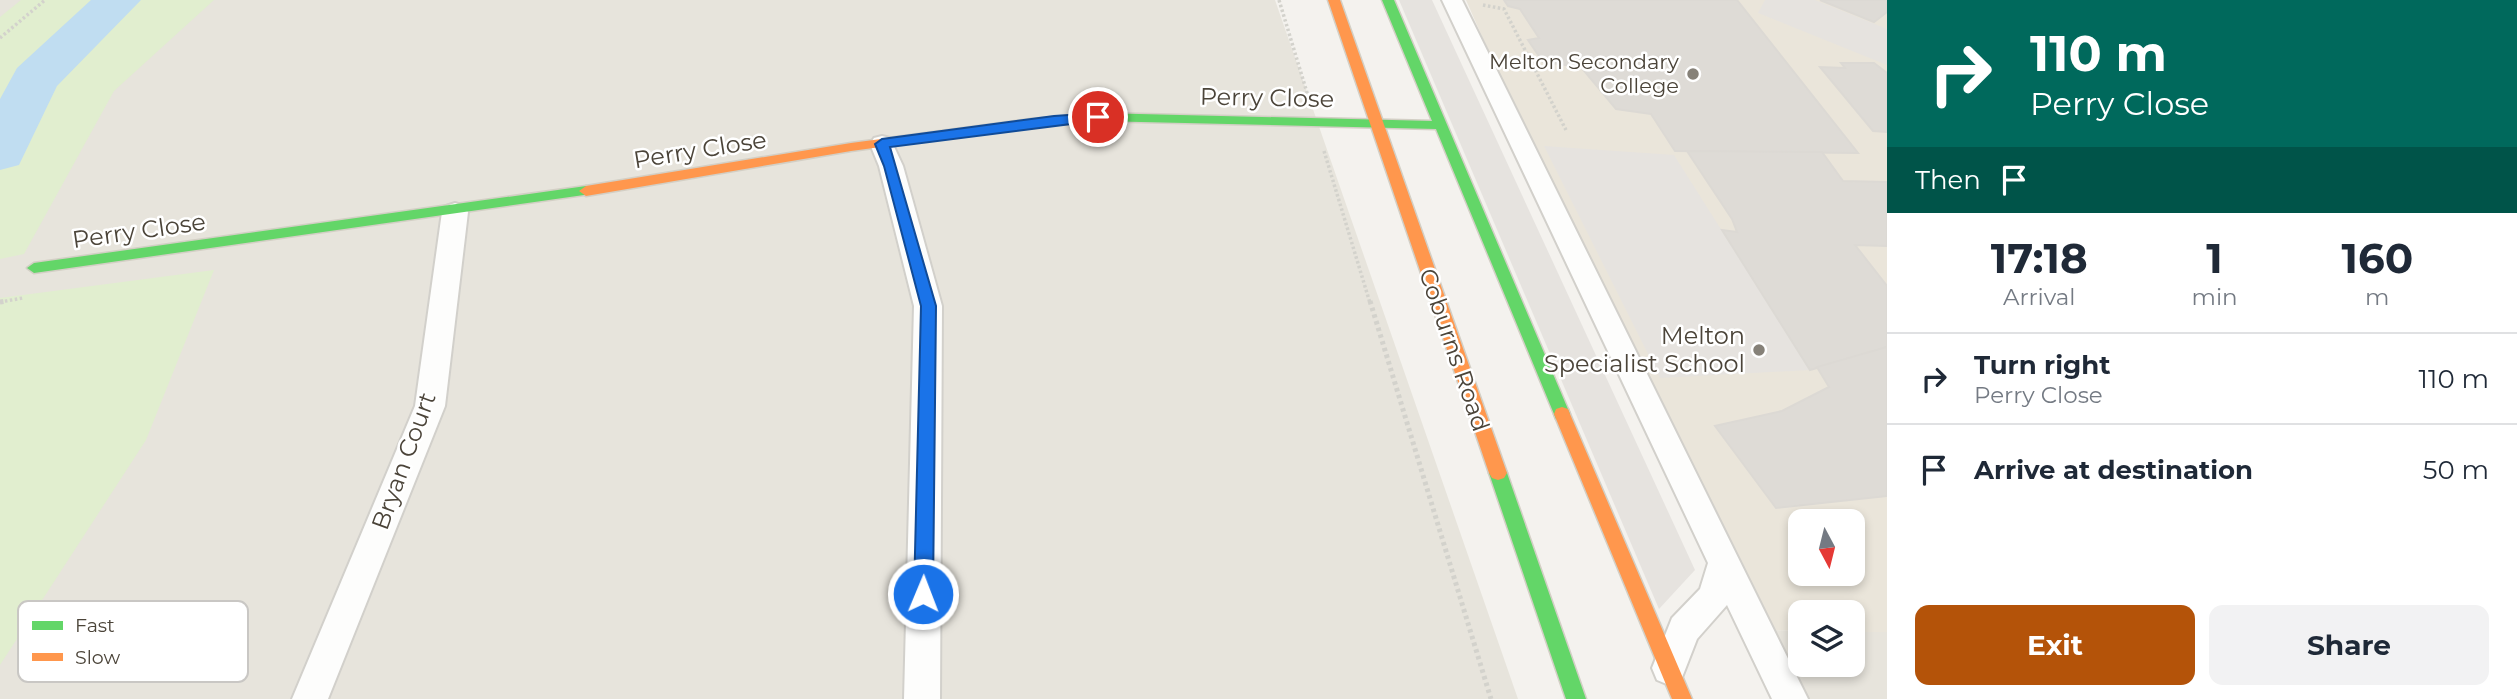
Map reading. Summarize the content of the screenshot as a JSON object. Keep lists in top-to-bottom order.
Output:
{
  "streets": {
    "street": ["Perry Close", "Coburns Road", "Bryan Court"]
  },
  "crossings": [
    ["Perry Close", "Coburns Road"],
    ["Perry Close", "Bryan Court"]
  ],
  "places": ["Melton Secondary College", "Melton Specialist School"],
  "legend": ["Fast", "Slow"],
  "north": "bottom",
  "page": {
    "turn": ["110 m", "Perry Close"],
    "then": "Then",
    "eta": [
      "17:18",
      "Arrival",
      "1",
      "min",
      "160",
      "m"
    ],
    "list": [
      {
        "name": "Turn right",
        "note": "Perry Close",
        "value": "110 m"
      },
      {
        "name": "Arrive at destination",
        "value": "50 m"
      }
    ],
    "buttons": ["Exit", "Share"]
  }
}
